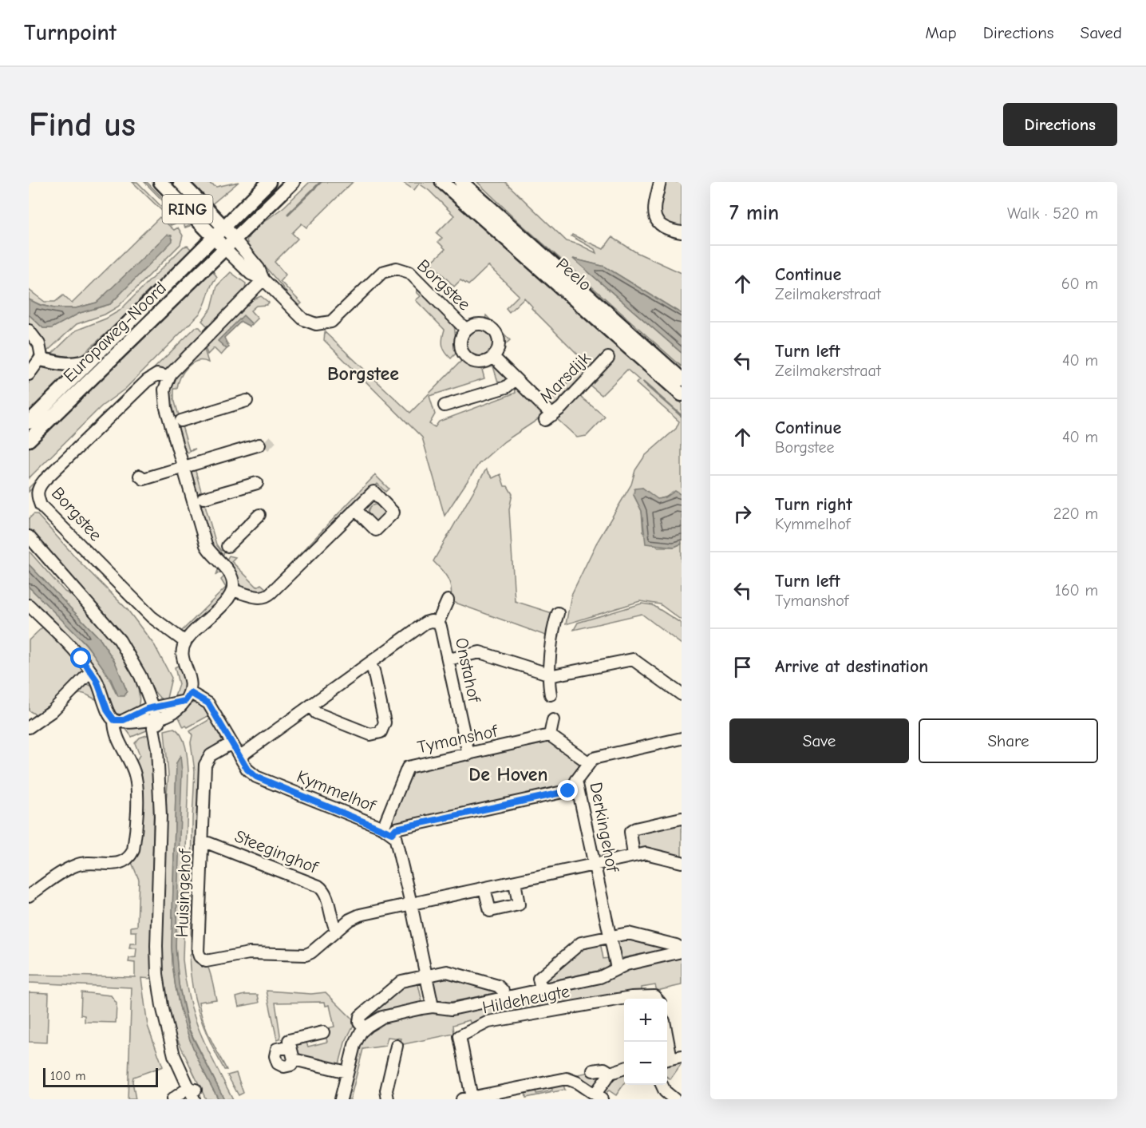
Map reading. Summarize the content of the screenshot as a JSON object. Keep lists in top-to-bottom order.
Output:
{
  "streets": {
    "main road": ["RING", "Peelo", "Europaweg-Noord"],
    "street": [
      "Borgstee",
      "Marsdijk",
      "Onstahof",
      "Tymanshof",
      "Kymmelhof",
      "Derkingehof",
      "Steeginghof",
      "Huisingehof",
      "Hildeheugte"
    ]
  },
  "crossings": [
    ["RING", "Borgstee"],
    ["RING", "Europaweg-Noord"],
    ["Borgstee", "Europaweg-Noord"],
    ["Onstahof", "Tymanshof"],
    ["Onstahof", "Kymmelhof"],
    ["Tymanshof", "Kymmelhof"],
    ["Kymmelhof", "Huisingehof"],
    ["Derkingehof", "Huisingehof"],
    ["Steeginghof", "Huisingehof"]
  ],
  "districts": ["Borgstee", "De Hoven"],
  "scale_bar": "100 m",
  "page": {
    "header": "Turnpoint",
    "nav": ["Map", "Directions", "Saved"],
    "buttons": [
      "Directions",
      ["Save", "Share"]
    ],
    "title": "Find us",
    "heading": ["7 min", "Walk · 520 m"],
    "list": [
      ["Continue", "Zeilmakerstraat", "60 m"],
      ["Turn left", "Zeilmakerstraat", "40 m"],
      ["Continue", "Borgstee", "40 m"],
      ["Turn right", "Kymmelhof", "220 m"],
      ["Turn left", "Tymanshof", "160 m"],
      "Arrive at destination"
    ],
    "map_buttons": ["+", "−"],
    "scale": "100 m"
  }
}
